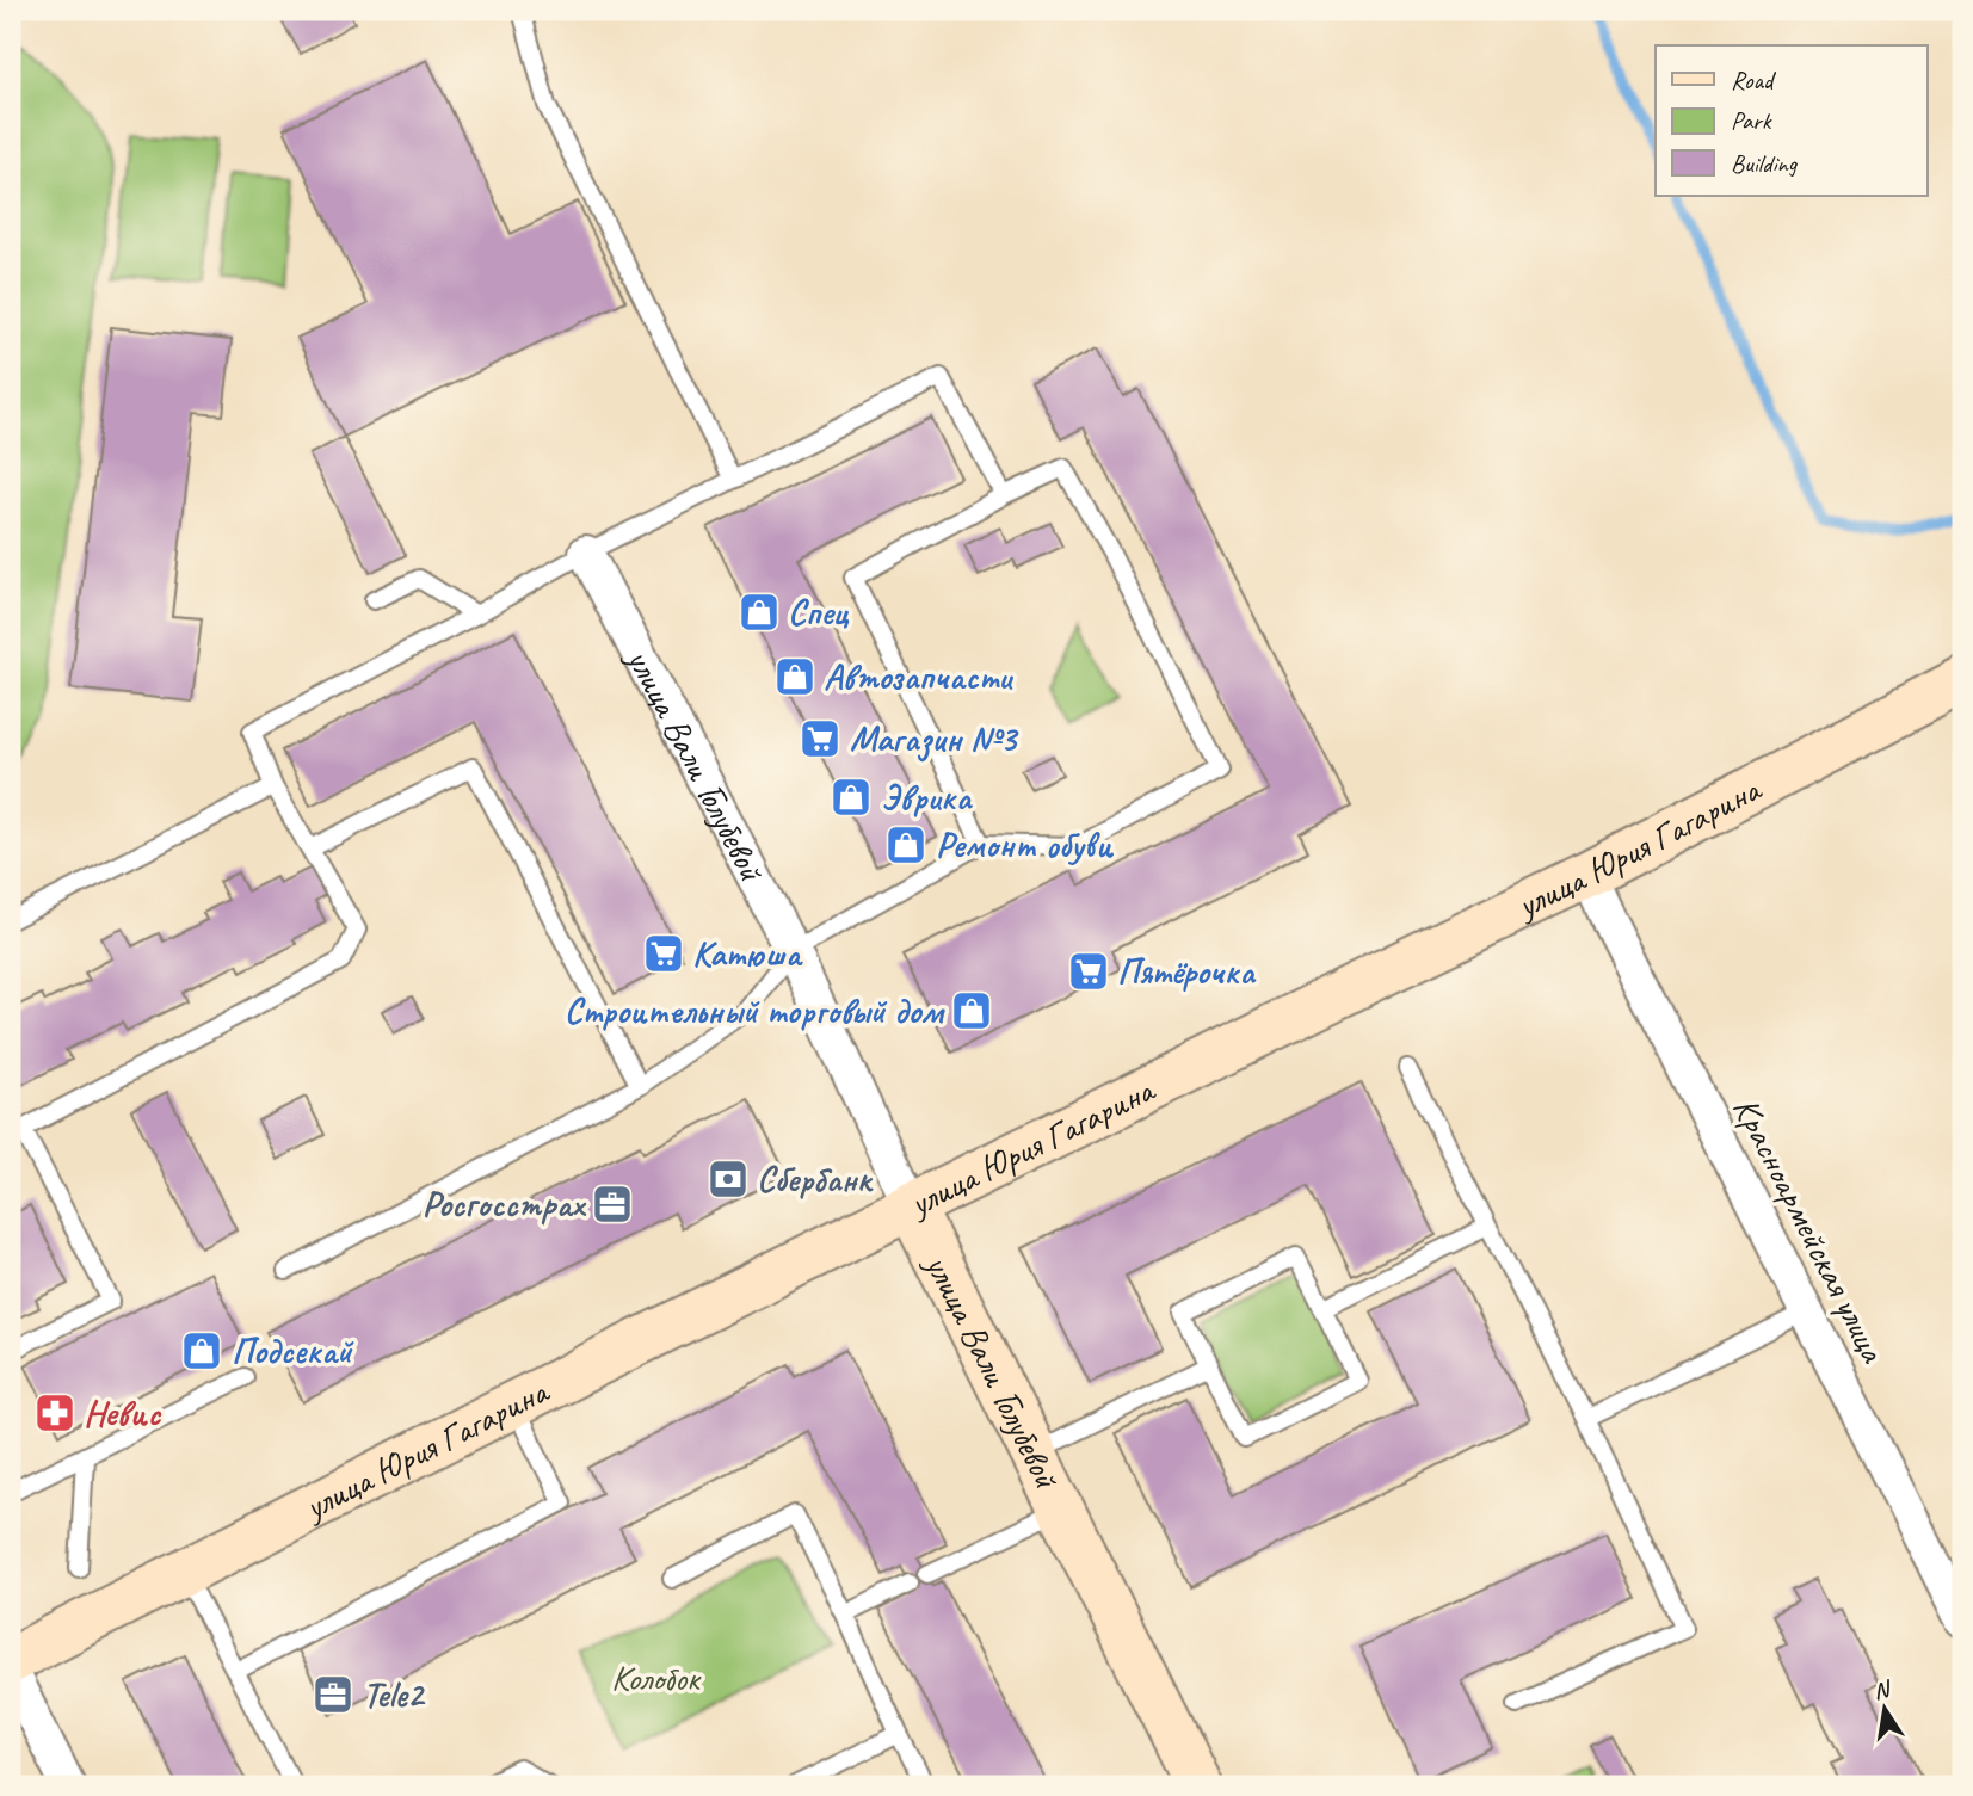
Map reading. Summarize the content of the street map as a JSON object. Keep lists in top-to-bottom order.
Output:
{
  "streets": {
    "main road": ["улица Вали Голубевой", "улица Юрия Гагарина"],
    "street": ["Красноармейская улица"]
  },
  "crossings": [
    ["улица Вали Голубевой", "улица Юрия Гагарина"],
    ["улица Юрия Гагарина", "Красноармейская улица"]
  ],
  "parks": ["Колобок"],
  "places": {
    "shop": [
      "Спец",
      "Автозапчасти",
      "Эврика",
      "Ремонт обуви",
      "Строительный торговый дом",
      "Подсекай"
    ],
    "supermarket": ["Магазин №3", "Катюша", "Пятёрочка"],
    "bank": ["Сбербанк"],
    "office": ["Росгосстрах", "Tele2"],
    "pharmacy": ["Невис"]
  },
  "legend": ["Road", "Park", "Building"],
  "north": "top"
}
